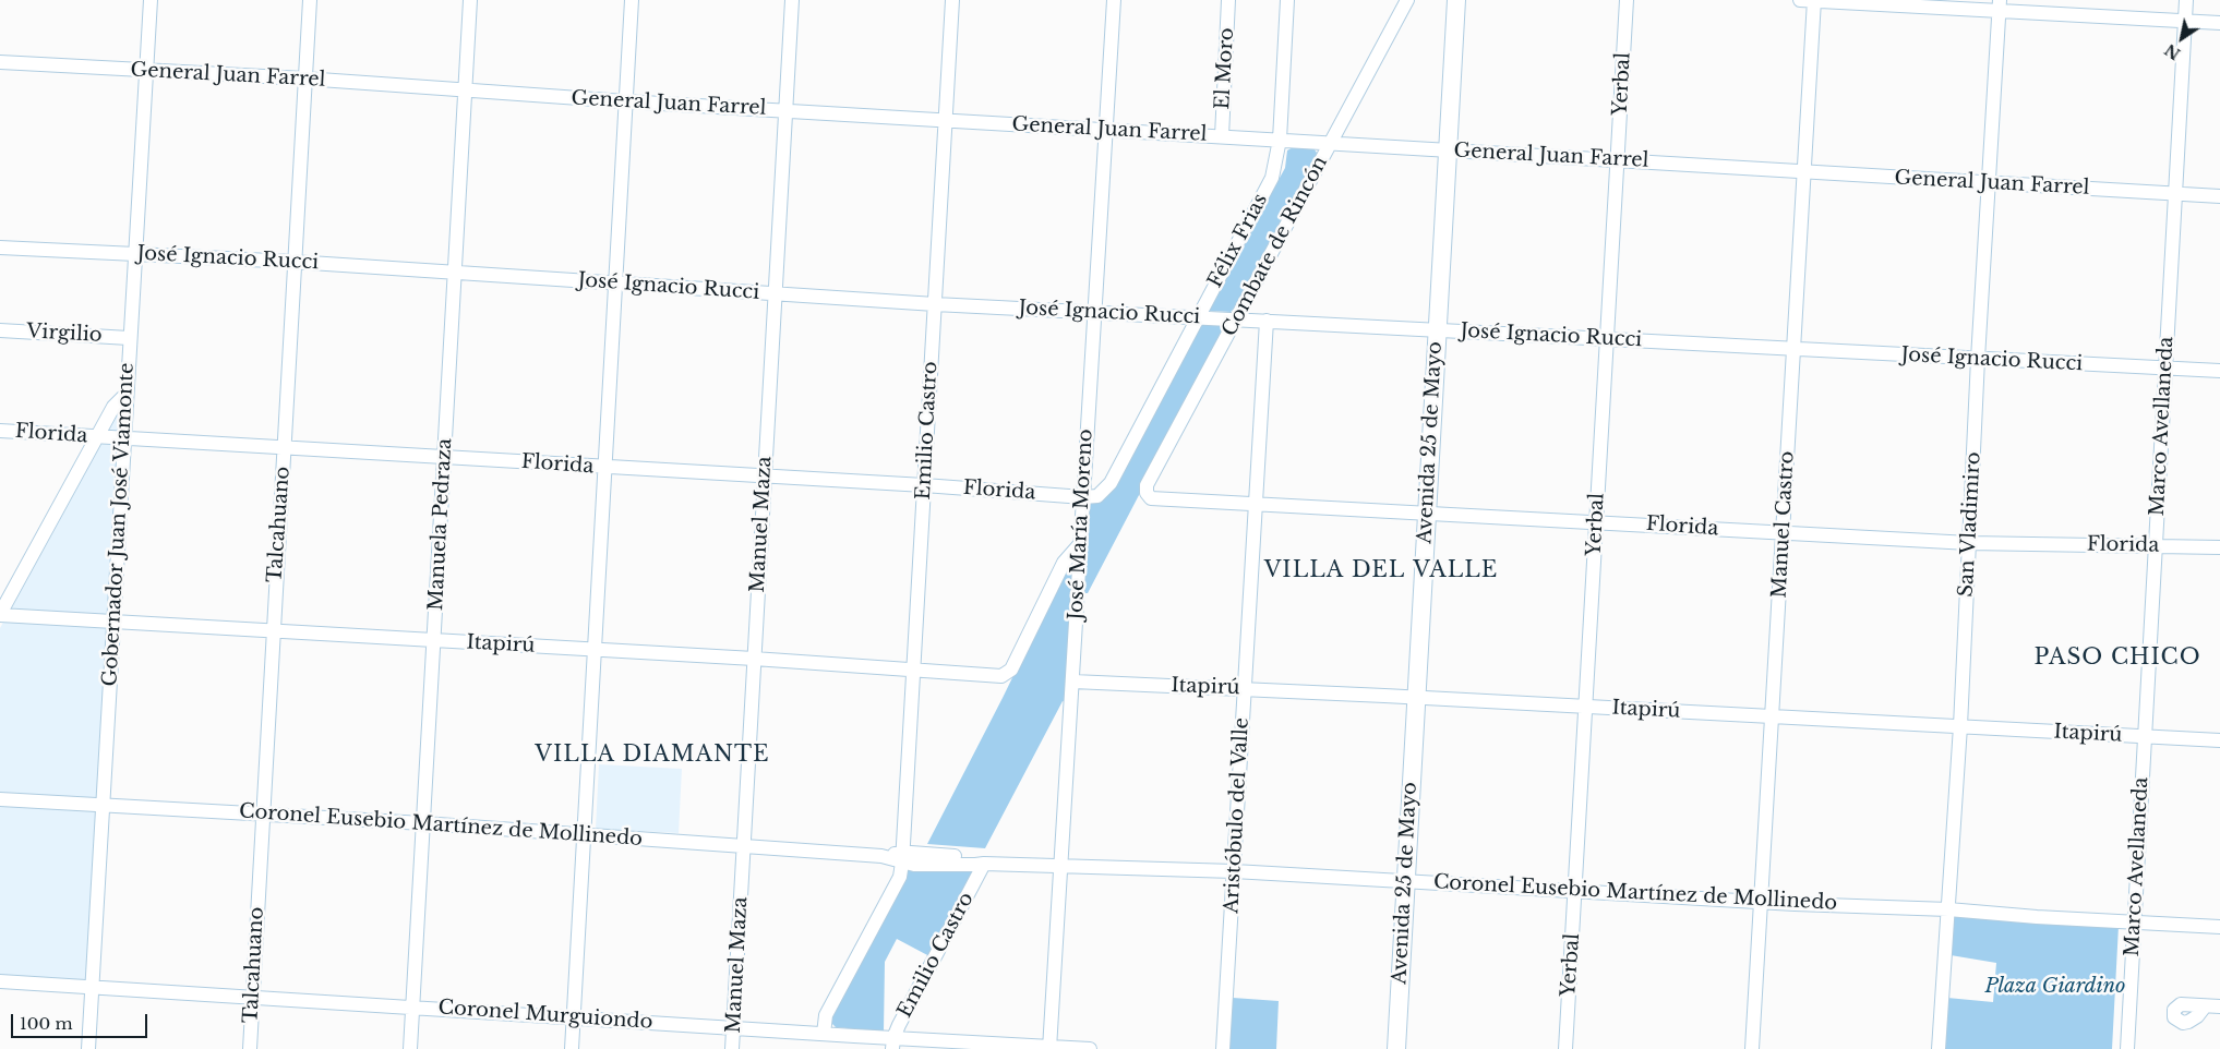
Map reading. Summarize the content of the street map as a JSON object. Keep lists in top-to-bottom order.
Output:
{
  "streets": {
    "main road": ["Avenida 25 de Mayo"],
    "street": [
      "El Moro",
      "General Juan Farrel",
      "Yerbal",
      "Félix Frias",
      "Combate de Rincón",
      "José Ignacio Rucci",
      "Virgilio",
      "Marco Avellaneda",
      "Emilio Castro",
      "Florida",
      "Gobernador Juan José Viamonte",
      "Talcahuano",
      "Manuela Pedraza",
      "Manuel Maza",
      "José María Moreno",
      "Manuel Castro",
      "San Vladimiro",
      "Itapirú",
      "Aristóbulo del Valle",
      "Coronel Eusebio Martínez de Mollinedo",
      "Coronel Murguiondo"
    ]
  },
  "crossings": [
    ["El Moro", "General Juan Farrel"],
    ["General Juan Farrel", "Yerbal"],
    ["General Juan Farrel", "Félix Frias"],
    ["General Juan Farrel", "Combate de Rincón"],
    ["General Juan Farrel", "Marco Avellaneda"],
    ["General Juan Farrel", "Emilio Castro"],
    ["General Juan Farrel", "Avenida 25 de Mayo"],
    ["General Juan Farrel", "Gobernador Juan José Viamonte"],
    ["General Juan Farrel", "Talcahuano"],
    ["General Juan Farrel", "Manuela Pedraza"],
    ["General Juan Farrel", "Manuel Maza"],
    ["General Juan Farrel", "José María Moreno"],
    ["General Juan Farrel", "Manuel Castro"],
    ["General Juan Farrel", "San Vladimiro"],
    ["Yerbal", "José Ignacio Rucci"],
    ["Yerbal", "Florida"],
    ["Yerbal", "Itapirú"],
    ["Yerbal", "Coronel Eusebio Martínez de Mollinedo"],
    ["Félix Frias", "José Ignacio Rucci"],
    ["Félix Frias", "Florida"],
    ["Combate de Rincón", "José Ignacio Rucci"],
    ["Combate de Rincón", "Florida"],
    ["José Ignacio Rucci", "Marco Avellaneda"],
    ["José Ignacio Rucci", "Emilio Castro"],
    ["José Ignacio Rucci", "Avenida 25 de Mayo"],
    ["José Ignacio Rucci", "Gobernador Juan José Viamonte"],
    ["José Ignacio Rucci", "Talcahuano"],
    ["José Ignacio Rucci", "Manuela Pedraza"],
    ["José Ignacio Rucci", "Manuel Maza"],
    ["José Ignacio Rucci", "José María Moreno"],
    ["José Ignacio Rucci", "Manuel Castro"],
    ["José Ignacio Rucci", "San Vladimiro"],
    ["José Ignacio Rucci", "Aristóbulo del Valle"],
    ["Virgilio", "Gobernador Juan José Viamonte"],
    ["Marco Avellaneda", "Florida"],
    ["Marco Avellaneda", "Itapirú"],
    ["Marco Avellaneda", "Coronel Eusebio Martínez de Mollinedo"],
    ["Emilio Castro", "Florida"],
    ["Emilio Castro", "Itapirú"],
    ["Emilio Castro", "Coronel Eusebio Martínez de Mollinedo"],
    ["Emilio Castro", "Coronel Murguiondo"],
    ["Florida", "Avenida 25 de Mayo"],
    ["Florida", "Gobernador Juan José Viamonte"],
    ["Florida", "Talcahuano"],
    ["Florida", "Manuela Pedraza"],
    ["Florida", "Manuel Maza"],
    ["Florida", "José María Moreno"],
    ["Florida", "Manuel Castro"],
    ["Florida", "San Vladimiro"],
    ["Florida", "Aristóbulo del Valle"],
    ["Avenida 25 de Mayo", "Itapirú"],
    ["Avenida 25 de Mayo", "Coronel Eusebio Martínez de Mollinedo"],
    ["Gobernador Juan José Viamonte", "Itapirú"],
    ["Gobernador Juan José Viamonte", "Coronel Eusebio Martínez de Mollinedo"],
    ["Gobernador Juan José Viamonte", "Coronel Murguiondo"],
    ["Talcahuano", "Itapirú"],
    ["Talcahuano", "Coronel Eusebio Martínez de Mollinedo"],
    ["Talcahuano", "Coronel Murguiondo"],
    ["Manuela Pedraza", "Itapirú"],
    ["Manuela Pedraza", "Coronel Eusebio Martínez de Mollinedo"],
    ["Manuela Pedraza", "Coronel Murguiondo"],
    ["Manuel Maza", "Itapirú"],
    ["Manuel Maza", "Coronel Eusebio Martínez de Mollinedo"],
    ["Manuel Maza", "Coronel Murguiondo"],
    ["José María Moreno", "Itapirú"],
    ["José María Moreno", "Coronel Eusebio Martínez de Mollinedo"],
    ["José María Moreno", "Coronel Murguiondo"],
    ["Manuel Castro", "Itapirú"],
    ["Manuel Castro", "Coronel Eusebio Martínez de Mollinedo"],
    ["San Vladimiro", "Itapirú"],
    ["San Vladimiro", "Coronel Eusebio Martínez de Mollinedo"],
    ["Itapirú", "Aristóbulo del Valle"],
    ["Aristóbulo del Valle", "Coronel Eusebio Martínez de Mollinedo"]
  ],
  "districts": ["VILLA DEL VALLE", "PASO CHICO", "VILLA DIAMANTE"],
  "parks": ["Plaza Giardino"],
  "scale_bar": "100 m",
  "north": "bottom left"
}
